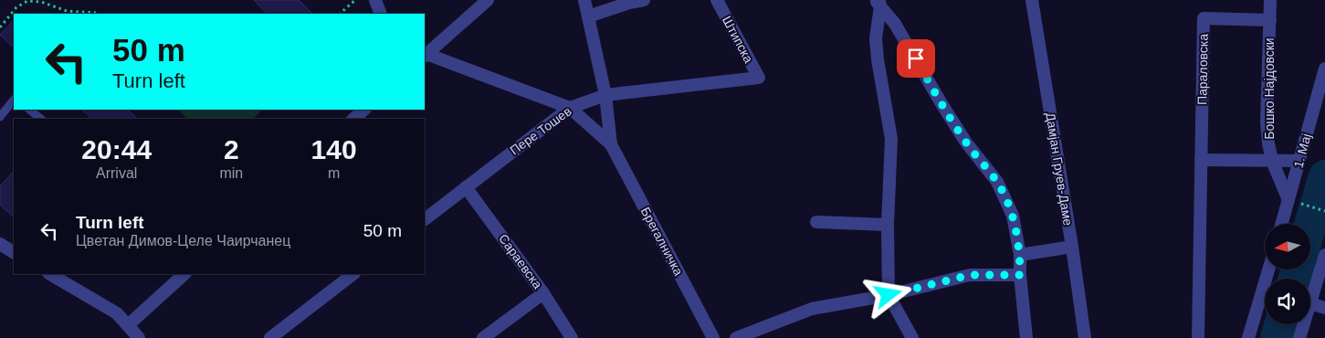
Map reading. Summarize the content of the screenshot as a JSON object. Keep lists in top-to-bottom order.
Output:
{
  "streets": {
    "street": [
      "Штипска",
      "Параловска",
      "Бошко Најдовски",
      "Пере Тошев",
      "1. Мај",
      "Дамјан Груев-Даме",
      "Брегалничка",
      "Сараевска"
    ]
  },
  "crossings": [
    ["Штипска", "Пере Тошев"],
    ["Параловска", "Бошко Најдовски"],
    ["Бошко Најдовски", "1. Мај"],
    ["Пере Тошев", "Брегалничка"],
    ["Пере Тошев", "Сараевска"]
  ],
  "north": "left",
  "page": {
    "turn": ["50 m", "Turn left"],
    "eta": [
      "20:44",
      "Arrival",
      "2",
      "min",
      "140",
      "m"
    ],
    "list": [
      {
        "name": "Turn left",
        "note": "Цветан Димов-Целе Чаирчанец",
        "value": "50 m"
      }
    ]
  }
}
